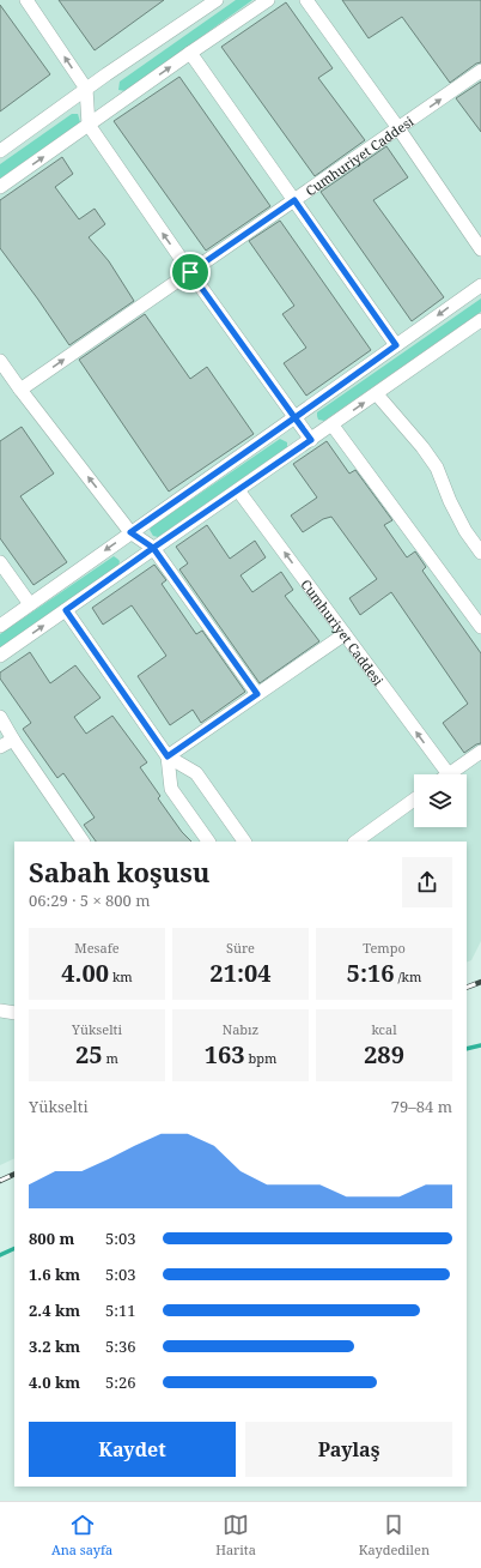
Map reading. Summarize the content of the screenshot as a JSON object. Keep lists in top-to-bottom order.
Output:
{
  "streets": {
    "street": ["Cumhuriyet Caddesi"]
  },
  "page": {
    "heading": ["Sabah koşusu", "06:29 · 5 × 800 m"],
    "stats": [
      ["Mesafe", "4.00 km"],
      ["Süre", "21:04"],
      ["Tempo", "5:16 /km"],
      ["Yükselti", "25 m"],
      ["Nabız", "163 bpm"],
      ["kcal", "289"]
    ],
    "chart": ["Yükselti", "79–84 m"],
    "list": [
      {
        "name": "800 m",
        "note": "5:03"
      },
      {
        "name": "1.6 km",
        "note": "5:03"
      },
      {
        "name": "2.4 km",
        "note": "5:11"
      },
      {
        "name": "3.2 km",
        "note": "5:36"
      },
      {
        "name": "4.0 km",
        "note": "5:26"
      }
    ],
    "buttons": ["Kaydet", "Paylaş"],
    "tabs": ["Ana sayfa", "Harita", "Kaydedilen"]
  }
}
